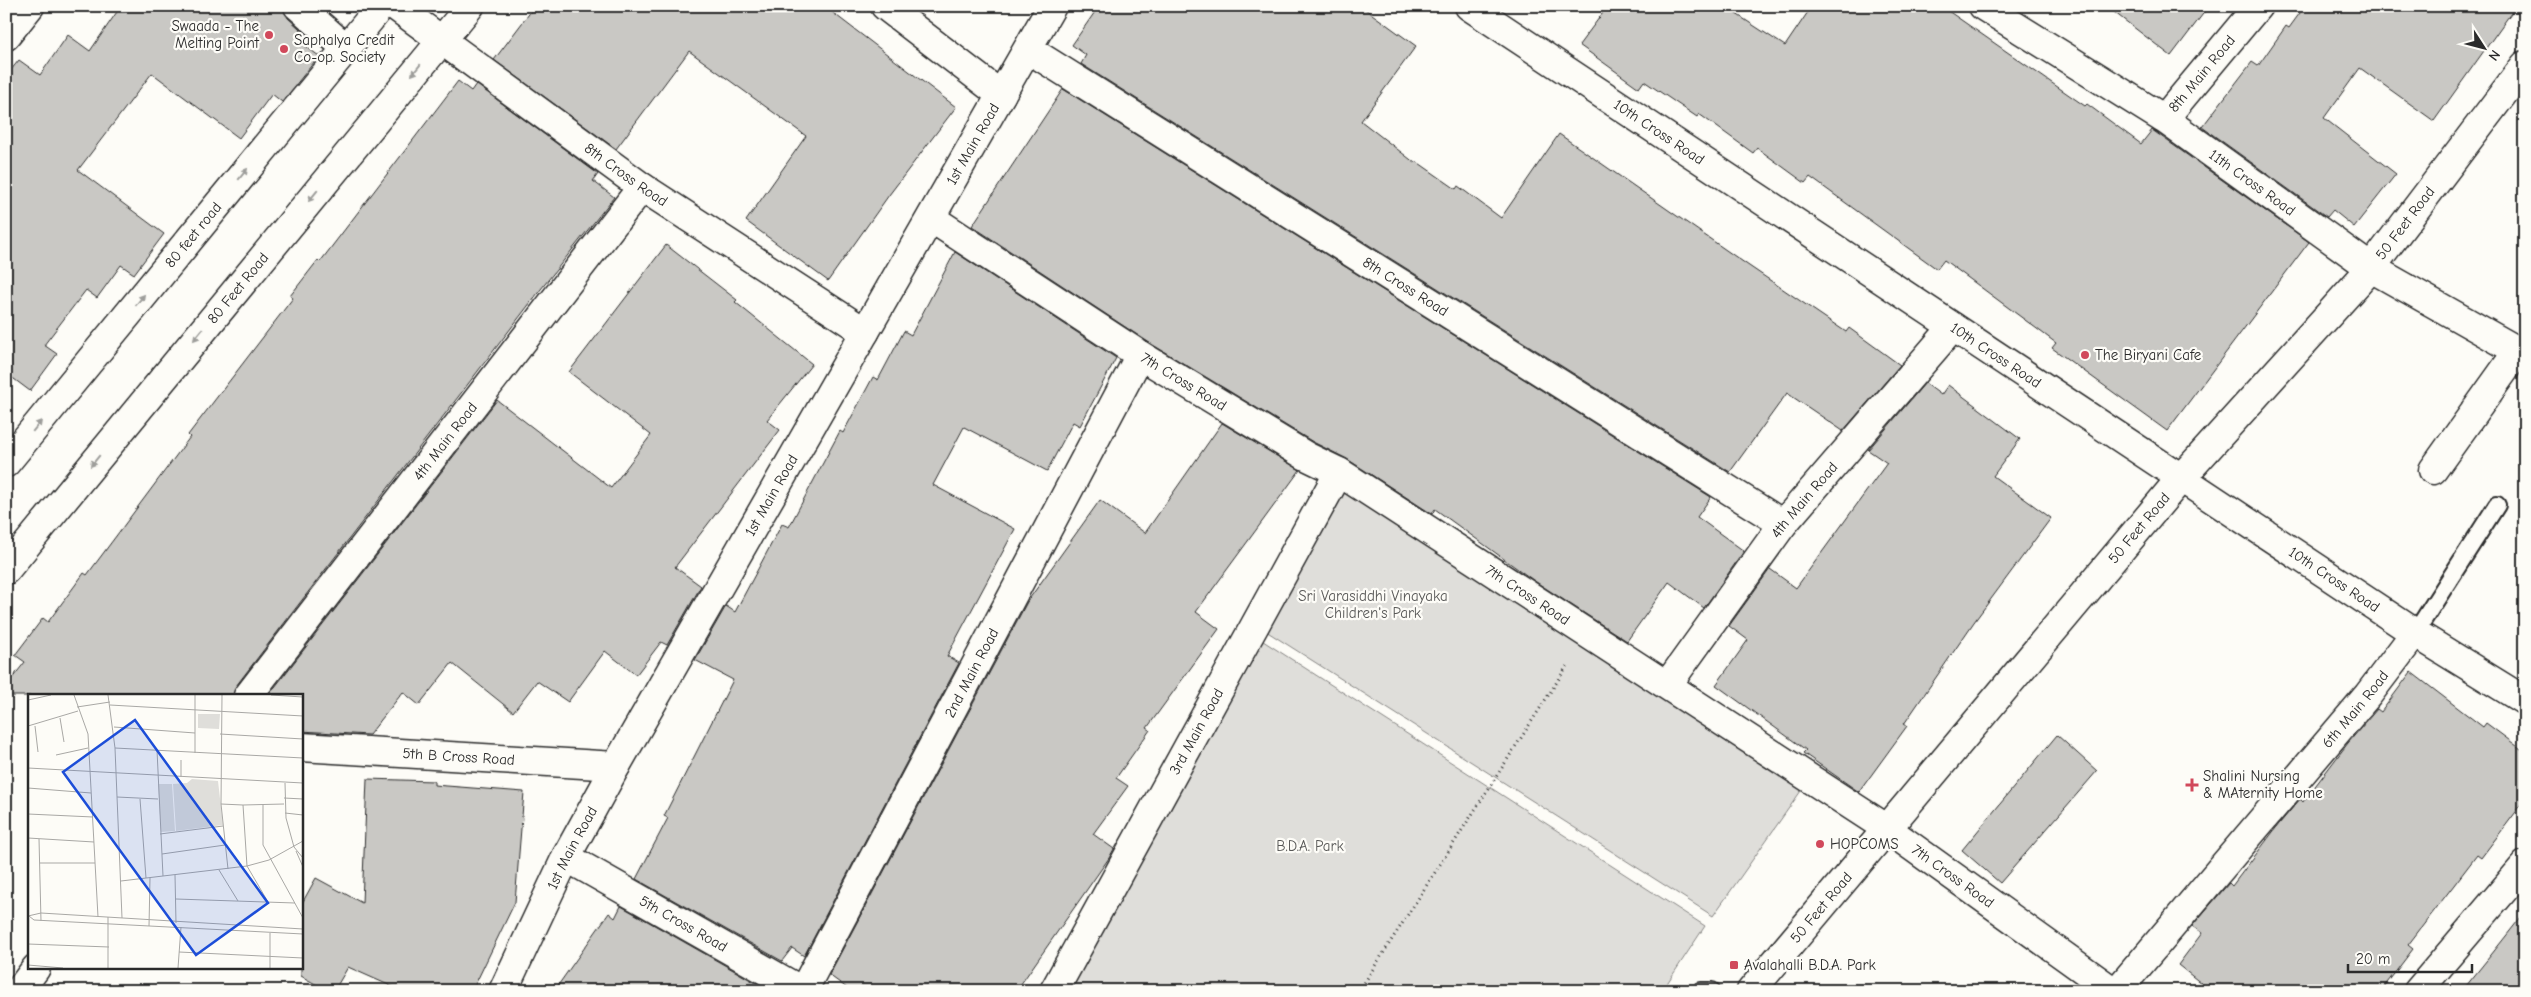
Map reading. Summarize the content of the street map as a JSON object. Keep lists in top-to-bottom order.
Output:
{
  "streets": {
    "street": [
      "8th Main Road",
      "10th Cross Road",
      "1st Main Road",
      "8th Cross Road",
      "11th Cross Road",
      "50 Feet Road",
      "80 feet road",
      "80 Feet Road",
      "7th Cross Road",
      "4th Main Road",
      "2nd Main Road",
      "6th Main Road",
      "3rd Main Road",
      "5th B Cross Road",
      "5th Cross Road"
    ]
  },
  "crossings": [
    ["8th Main Road", "11th Cross Road"],
    ["10th Cross Road", "50 Feet Road"],
    ["10th Cross Road", "4th Main Road"],
    ["10th Cross Road", "6th Main Road"],
    ["1st Main Road", "8th Cross Road"],
    ["1st Main Road", "7th Cross Road"],
    ["1st Main Road", "5th B Cross Road"],
    ["1st Main Road", "5th Cross Road"],
    ["8th Cross Road", "80 Feet Road"],
    ["8th Cross Road", "4th Main Road"],
    ["11th Cross Road", "50 Feet Road"],
    ["50 Feet Road", "7th Cross Road"],
    ["7th Cross Road", "4th Main Road"],
    ["7th Cross Road", "2nd Main Road"],
    ["7th Cross Road", "3rd Main Road"],
    ["2nd Main Road", "5th Cross Road"]
  ],
  "one_way": ["80 feet road", "80 Feet Road"],
  "parks": ["Sri Varasiddhi Vinayaka Children's Park", "B.D.A. Park"],
  "places": {
    "other": [
      "Swaada - The Melting Point",
      "Saphalya Credit Co-op. Society",
      "The Biryani Cafe",
      "HOPCOMS"
    ],
    "health": ["Shalini Nursing & MAternity Home"],
    "transit": ["Avalahalli B.D.A. Park"]
  },
  "scale_bar": "20 m",
  "north": "bottom right"
}
